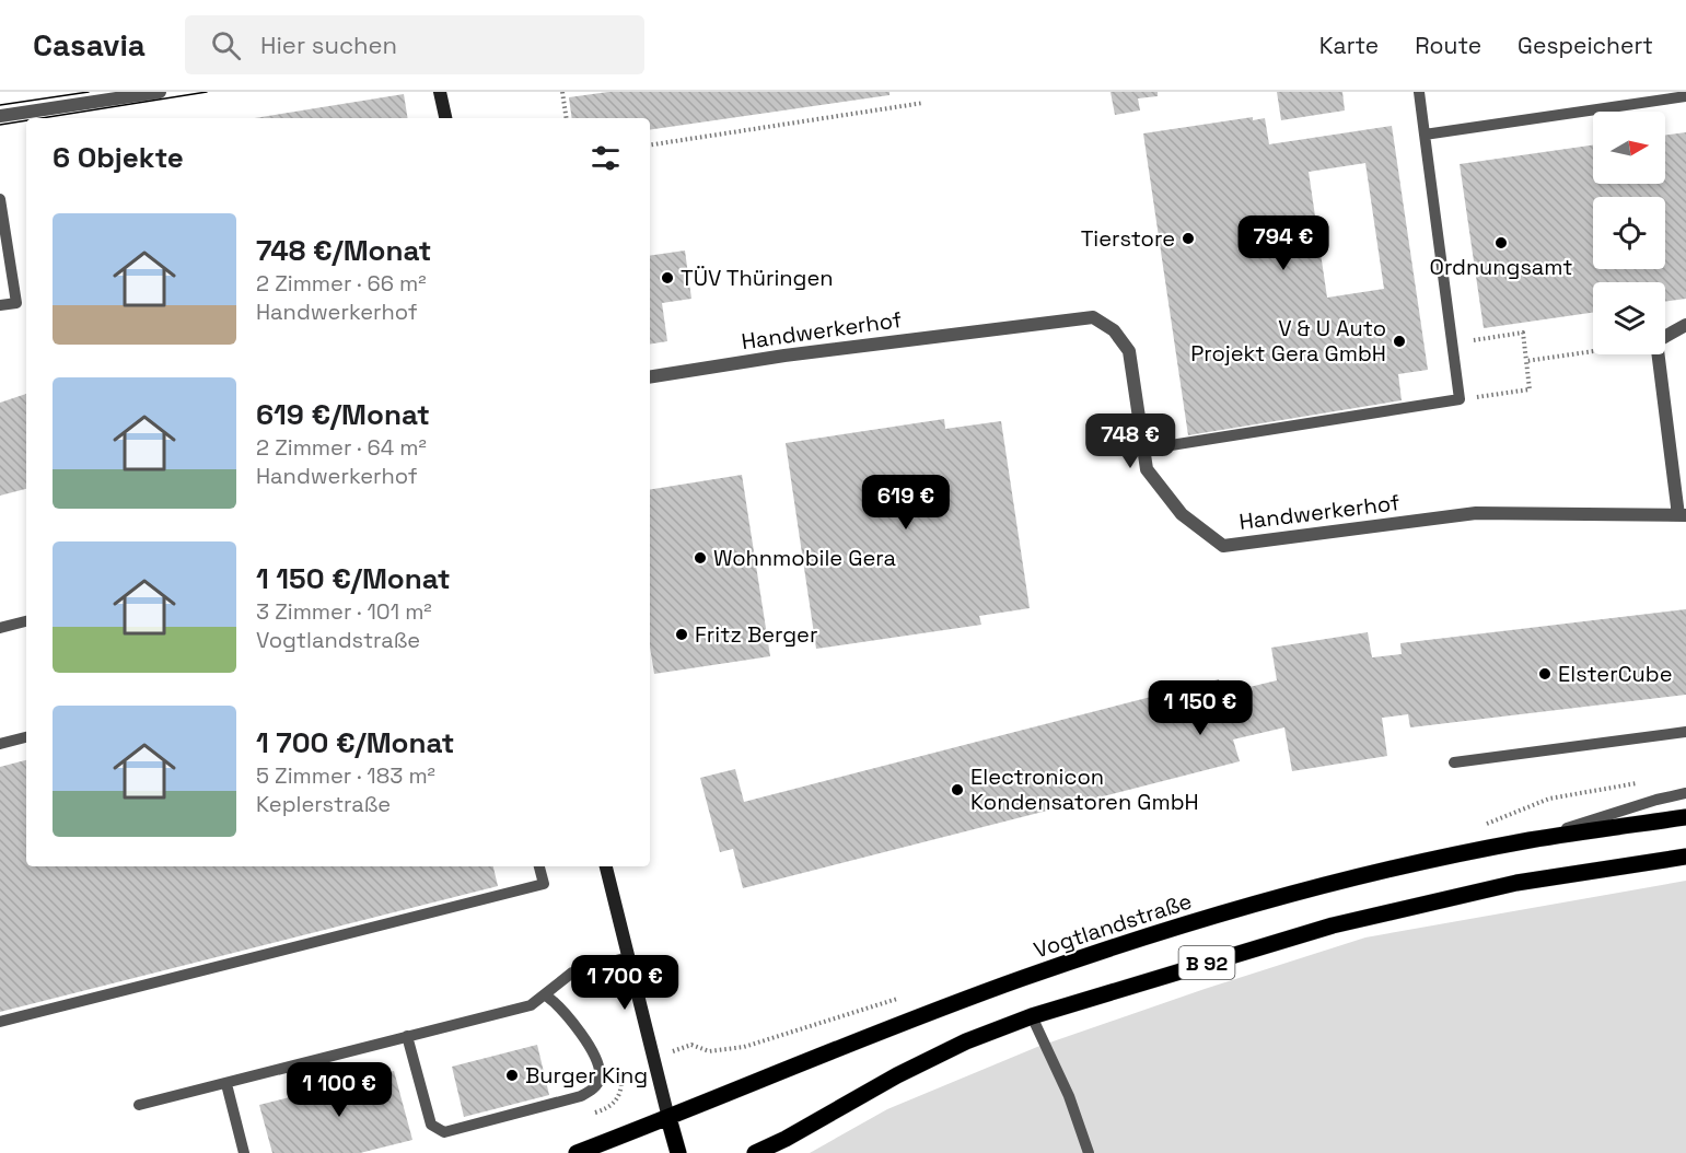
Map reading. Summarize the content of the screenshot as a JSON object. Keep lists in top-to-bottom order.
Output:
{
  "streets": {
    "main road": ["Vogtlandstraße", "B 92"],
    "street": ["Handwerkerhof"]
  },
  "places": [
    "Tierstore",
    "Ordnungsamt",
    "TÜV Thüringen",
    "V & U Auto Projekt Gera GmbH",
    "Wohnmobile Gera",
    "Fritz Berger",
    "ElsterCube",
    "Electronicon Kondensatoren GmbH",
    "Burger King"
  ],
  "north": "right",
  "page": {
    "header": "Casavia",
    "search": "Hier suchen",
    "nav": ["Karte", "Route", "Gespeichert"],
    "heading": "6 Objekte",
    "list": [
      {
        "name": "748 €/Monat",
        "note": "2 Zimmer · 66 m² · Handwerkerhof"
      },
      {
        "name": "619 €/Monat",
        "note": "2 Zimmer · 64 m² · Handwerkerhof"
      },
      {
        "name": "1 150 €/Monat",
        "note": "3 Zimmer · 101 m² · Vogtlandstraße"
      },
      {
        "name": "1 700 €/Monat",
        "note": "5 Zimmer · 183 m² · Keplerstraße"
      }
    ],
    "price": [
      "794 €",
      "748 €",
      "619 €",
      "1 150 €",
      "1 700 €",
      "1 100 €"
    ]
  }
}
